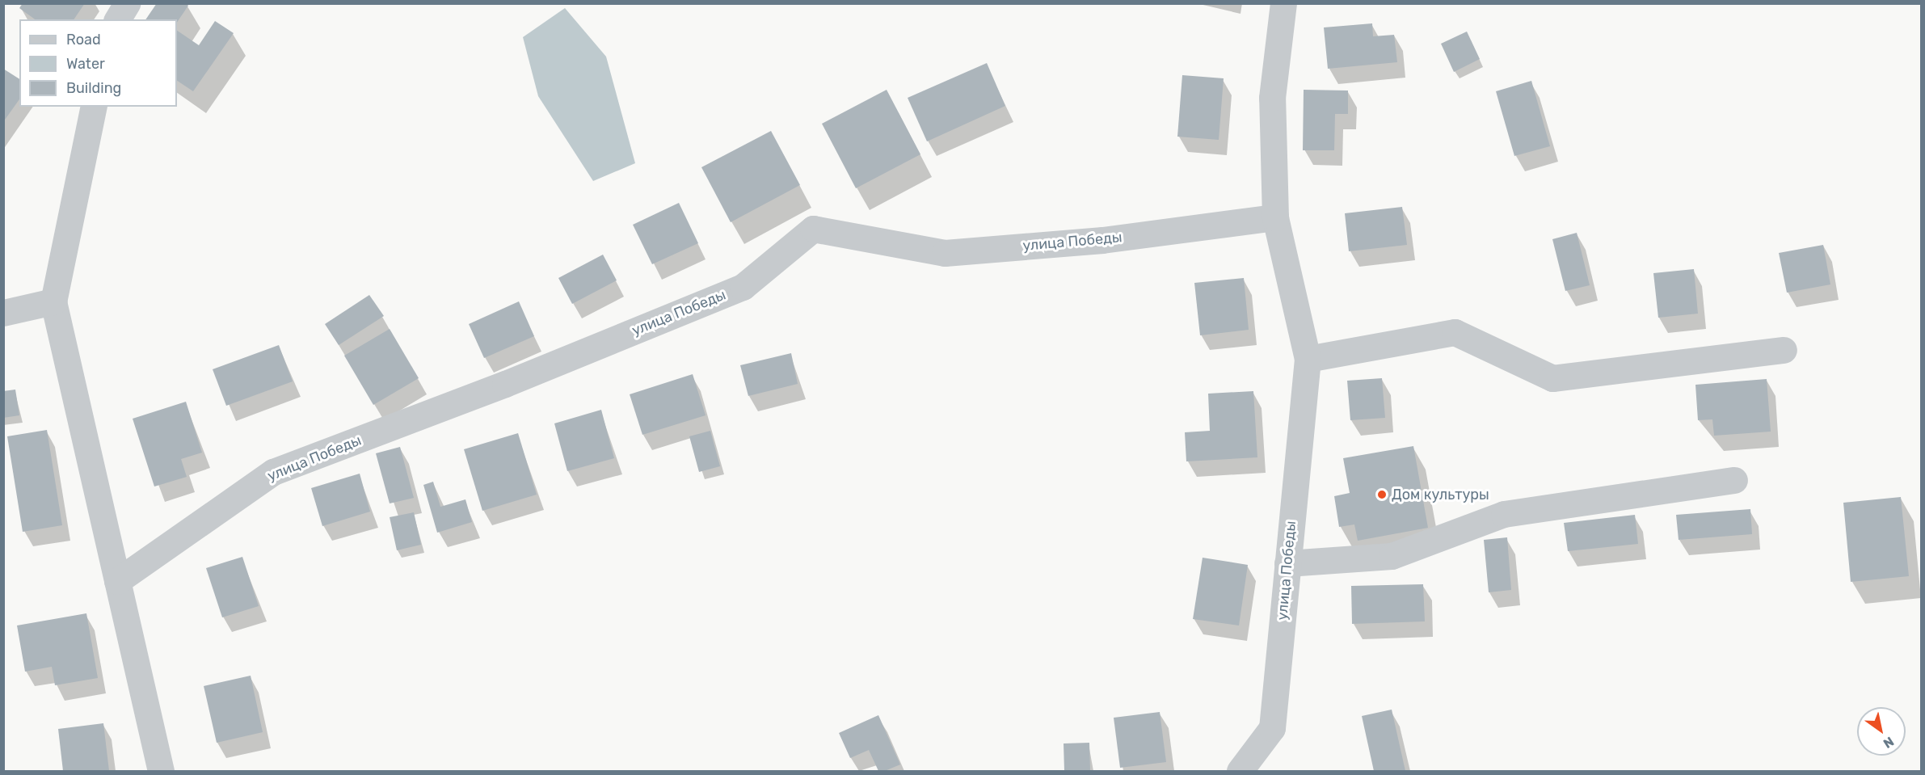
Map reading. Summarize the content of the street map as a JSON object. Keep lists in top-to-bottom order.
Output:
{
  "streets": {
    "street": ["улица Победы"]
  },
  "places": ["Дом культуры"],
  "legend": ["Road", "Water", "Building"],
  "north": "bottom right"
}
